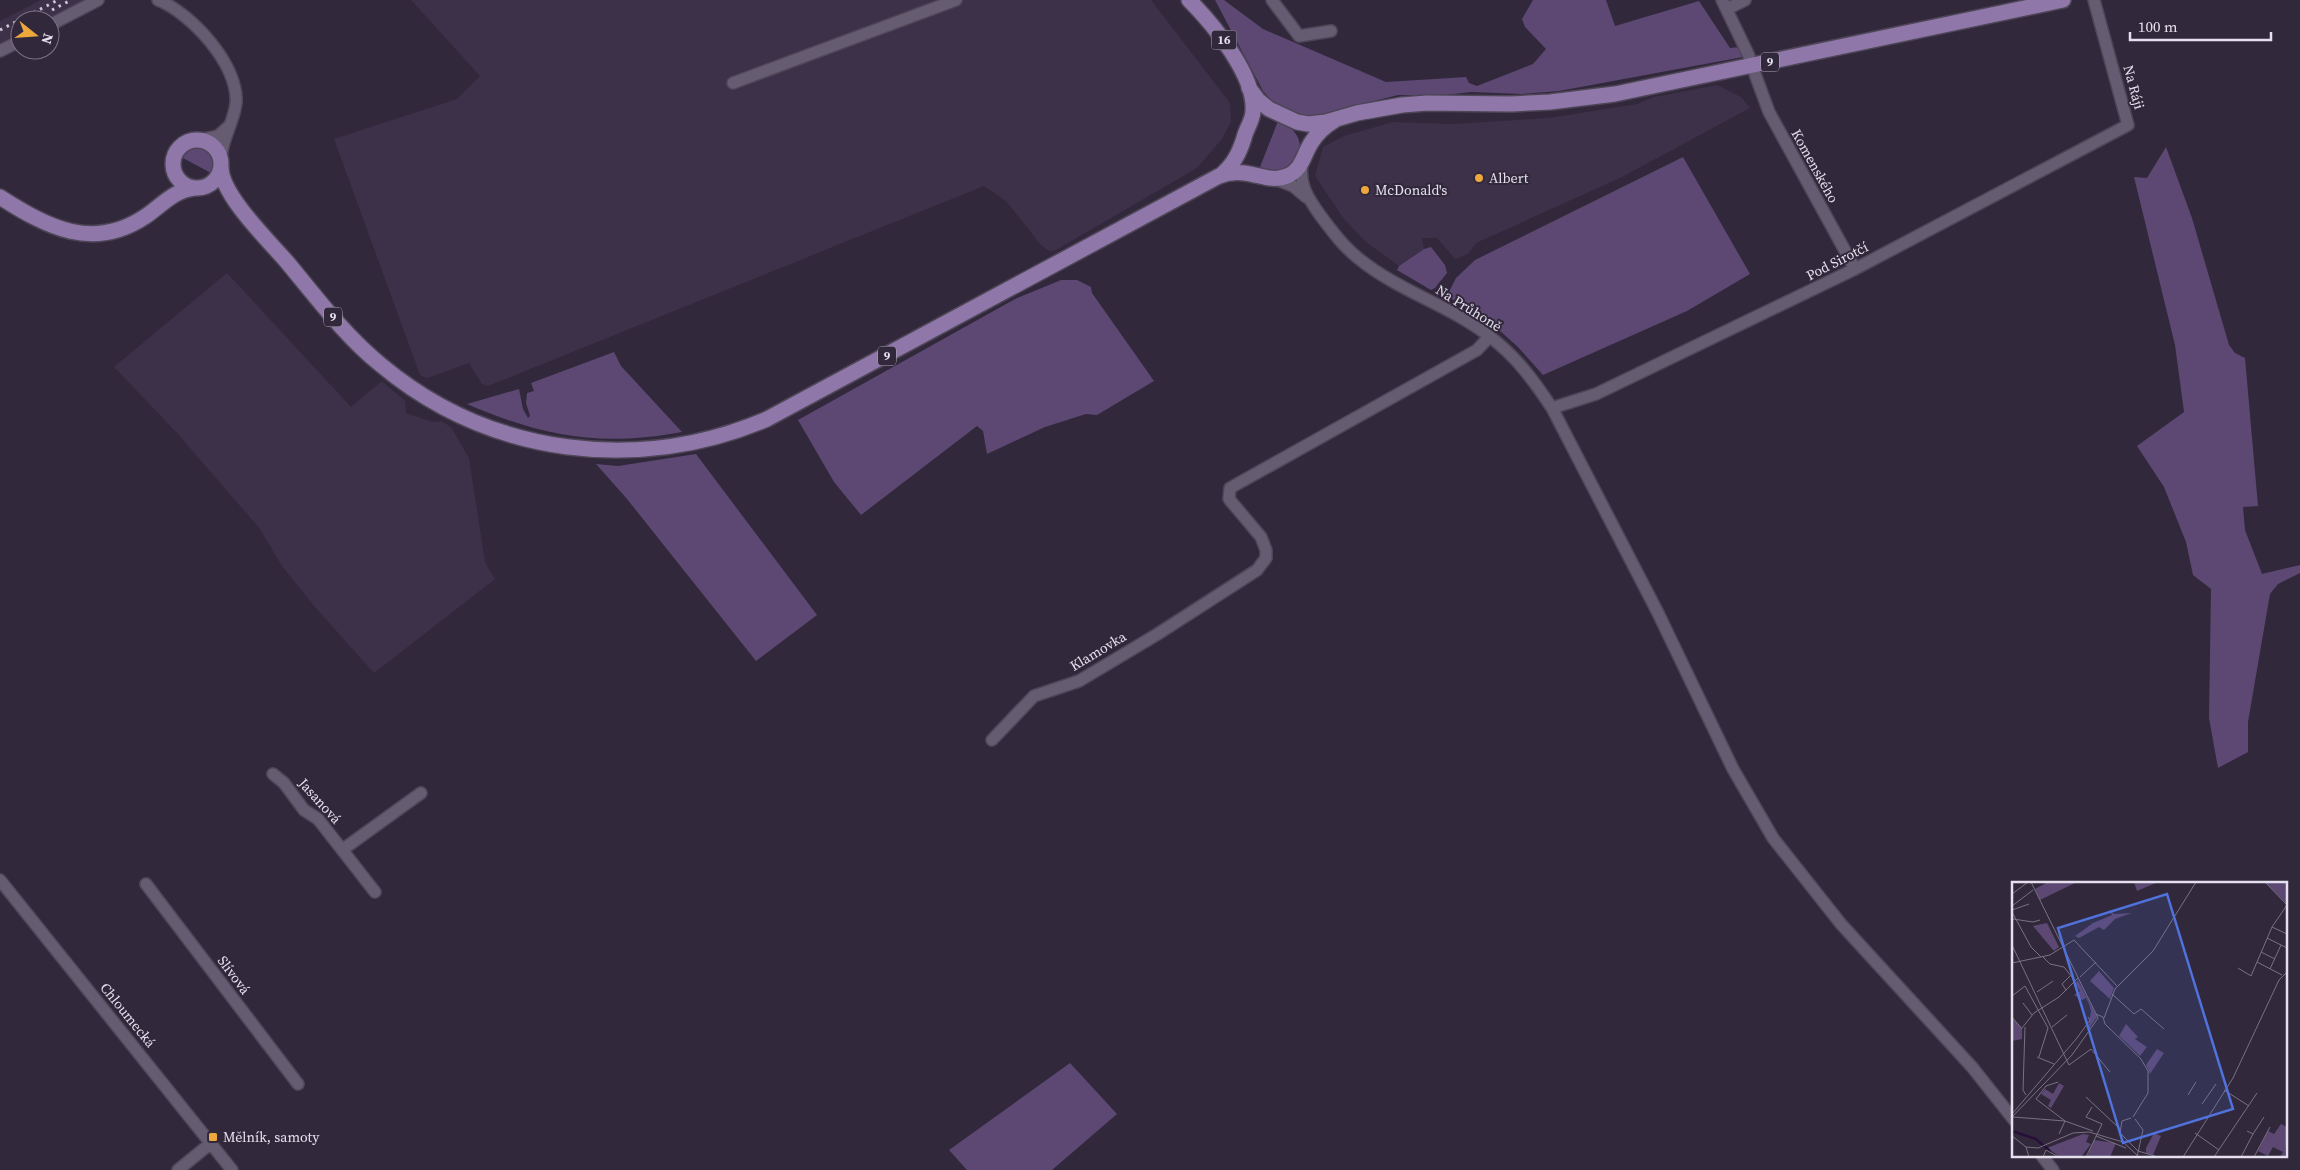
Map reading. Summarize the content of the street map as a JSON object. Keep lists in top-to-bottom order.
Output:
{
  "streets": {
    "main road": ["16", "9"],
    "street": [
      "Na Ráji",
      "Komenského",
      "Pod Sirotčí",
      "Na Průhoně",
      "Klamovka",
      "Jasanová",
      "Slívová",
      "Chloumecká"
    ]
  },
  "crossings": [
    ["16", "9"],
    ["16", "Na Průhoně"],
    ["9", "Na Průhoně"],
    ["Na Ráji", "Pod Sirotčí"],
    ["Komenského", "Pod Sirotčí"],
    ["Pod Sirotčí", "Na Průhoně"],
    ["Na Průhoně", "Klamovka"]
  ],
  "places": {
    "other": ["Albert", "McDonald's"],
    "transit": ["Mělník, samoty"]
  },
  "scale_bar": "100 m",
  "north": "right"
}
